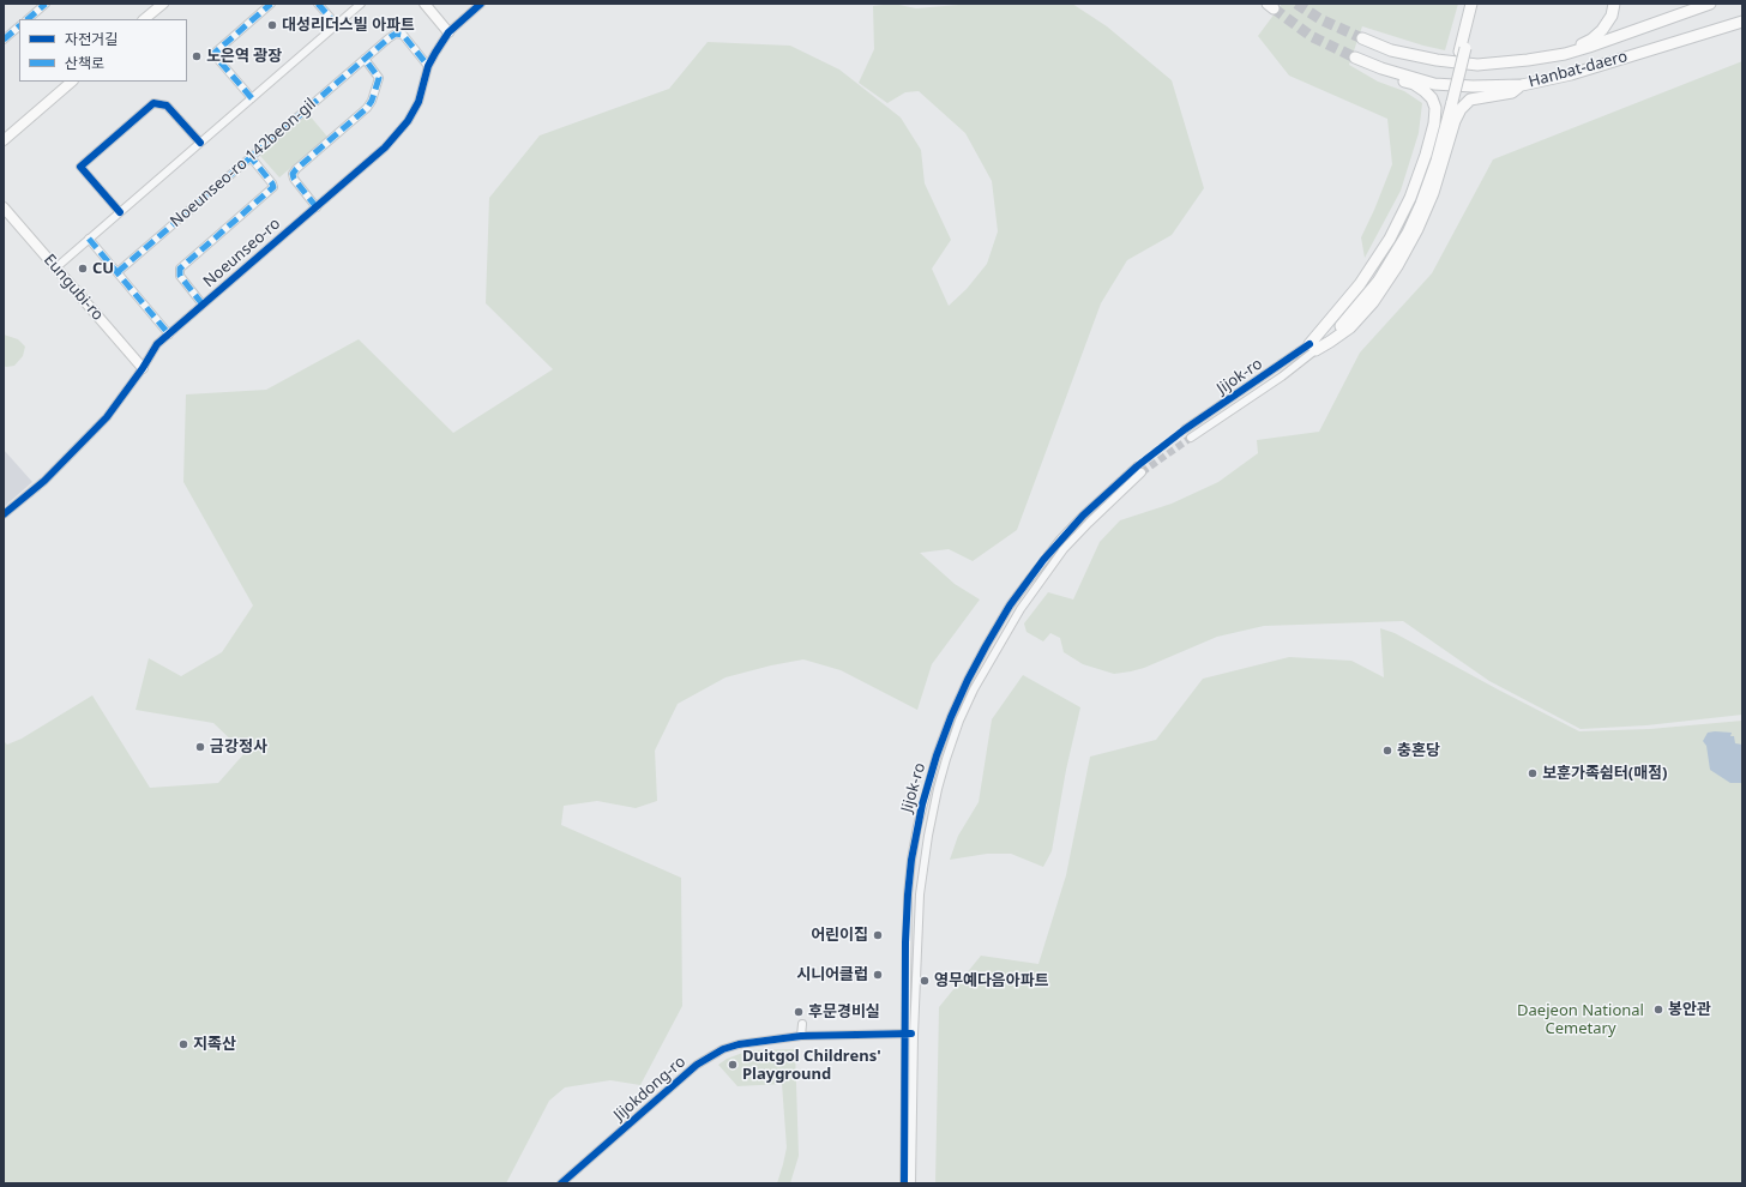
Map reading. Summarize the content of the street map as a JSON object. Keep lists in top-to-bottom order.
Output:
{
  "streets": {
    "main road": ["Hanbat-daero"],
    "street": [
      "Noeunseo-ro 142beon-gil",
      "Noeunseo-ro",
      "Eungubi-ro",
      "Jijok-ro",
      "Jijokdong-ro"
    ]
  },
  "crossings": [
    ["Noeunseo-ro 142beon-gil", "Noeunseo-ro"],
    ["Noeunseo-ro", "Eungubi-ro"],
    ["Jijok-ro", "Jijokdong-ro"]
  ],
  "parks": ["Daejeon National Cemetary"],
  "places": [
    "대성리더스빌 아파트",
    "노은역 광장",
    "CU",
    "금강정사",
    "충혼당",
    "보훈가족쉼터(매점)",
    "어린이집",
    "시니어클럽",
    "영무예다음아파트",
    "봉안관",
    "후문경비실",
    "지족산",
    "Duitgol Childrens' Playground"
  ],
  "legend": ["자전거길", "산책로"]
}
